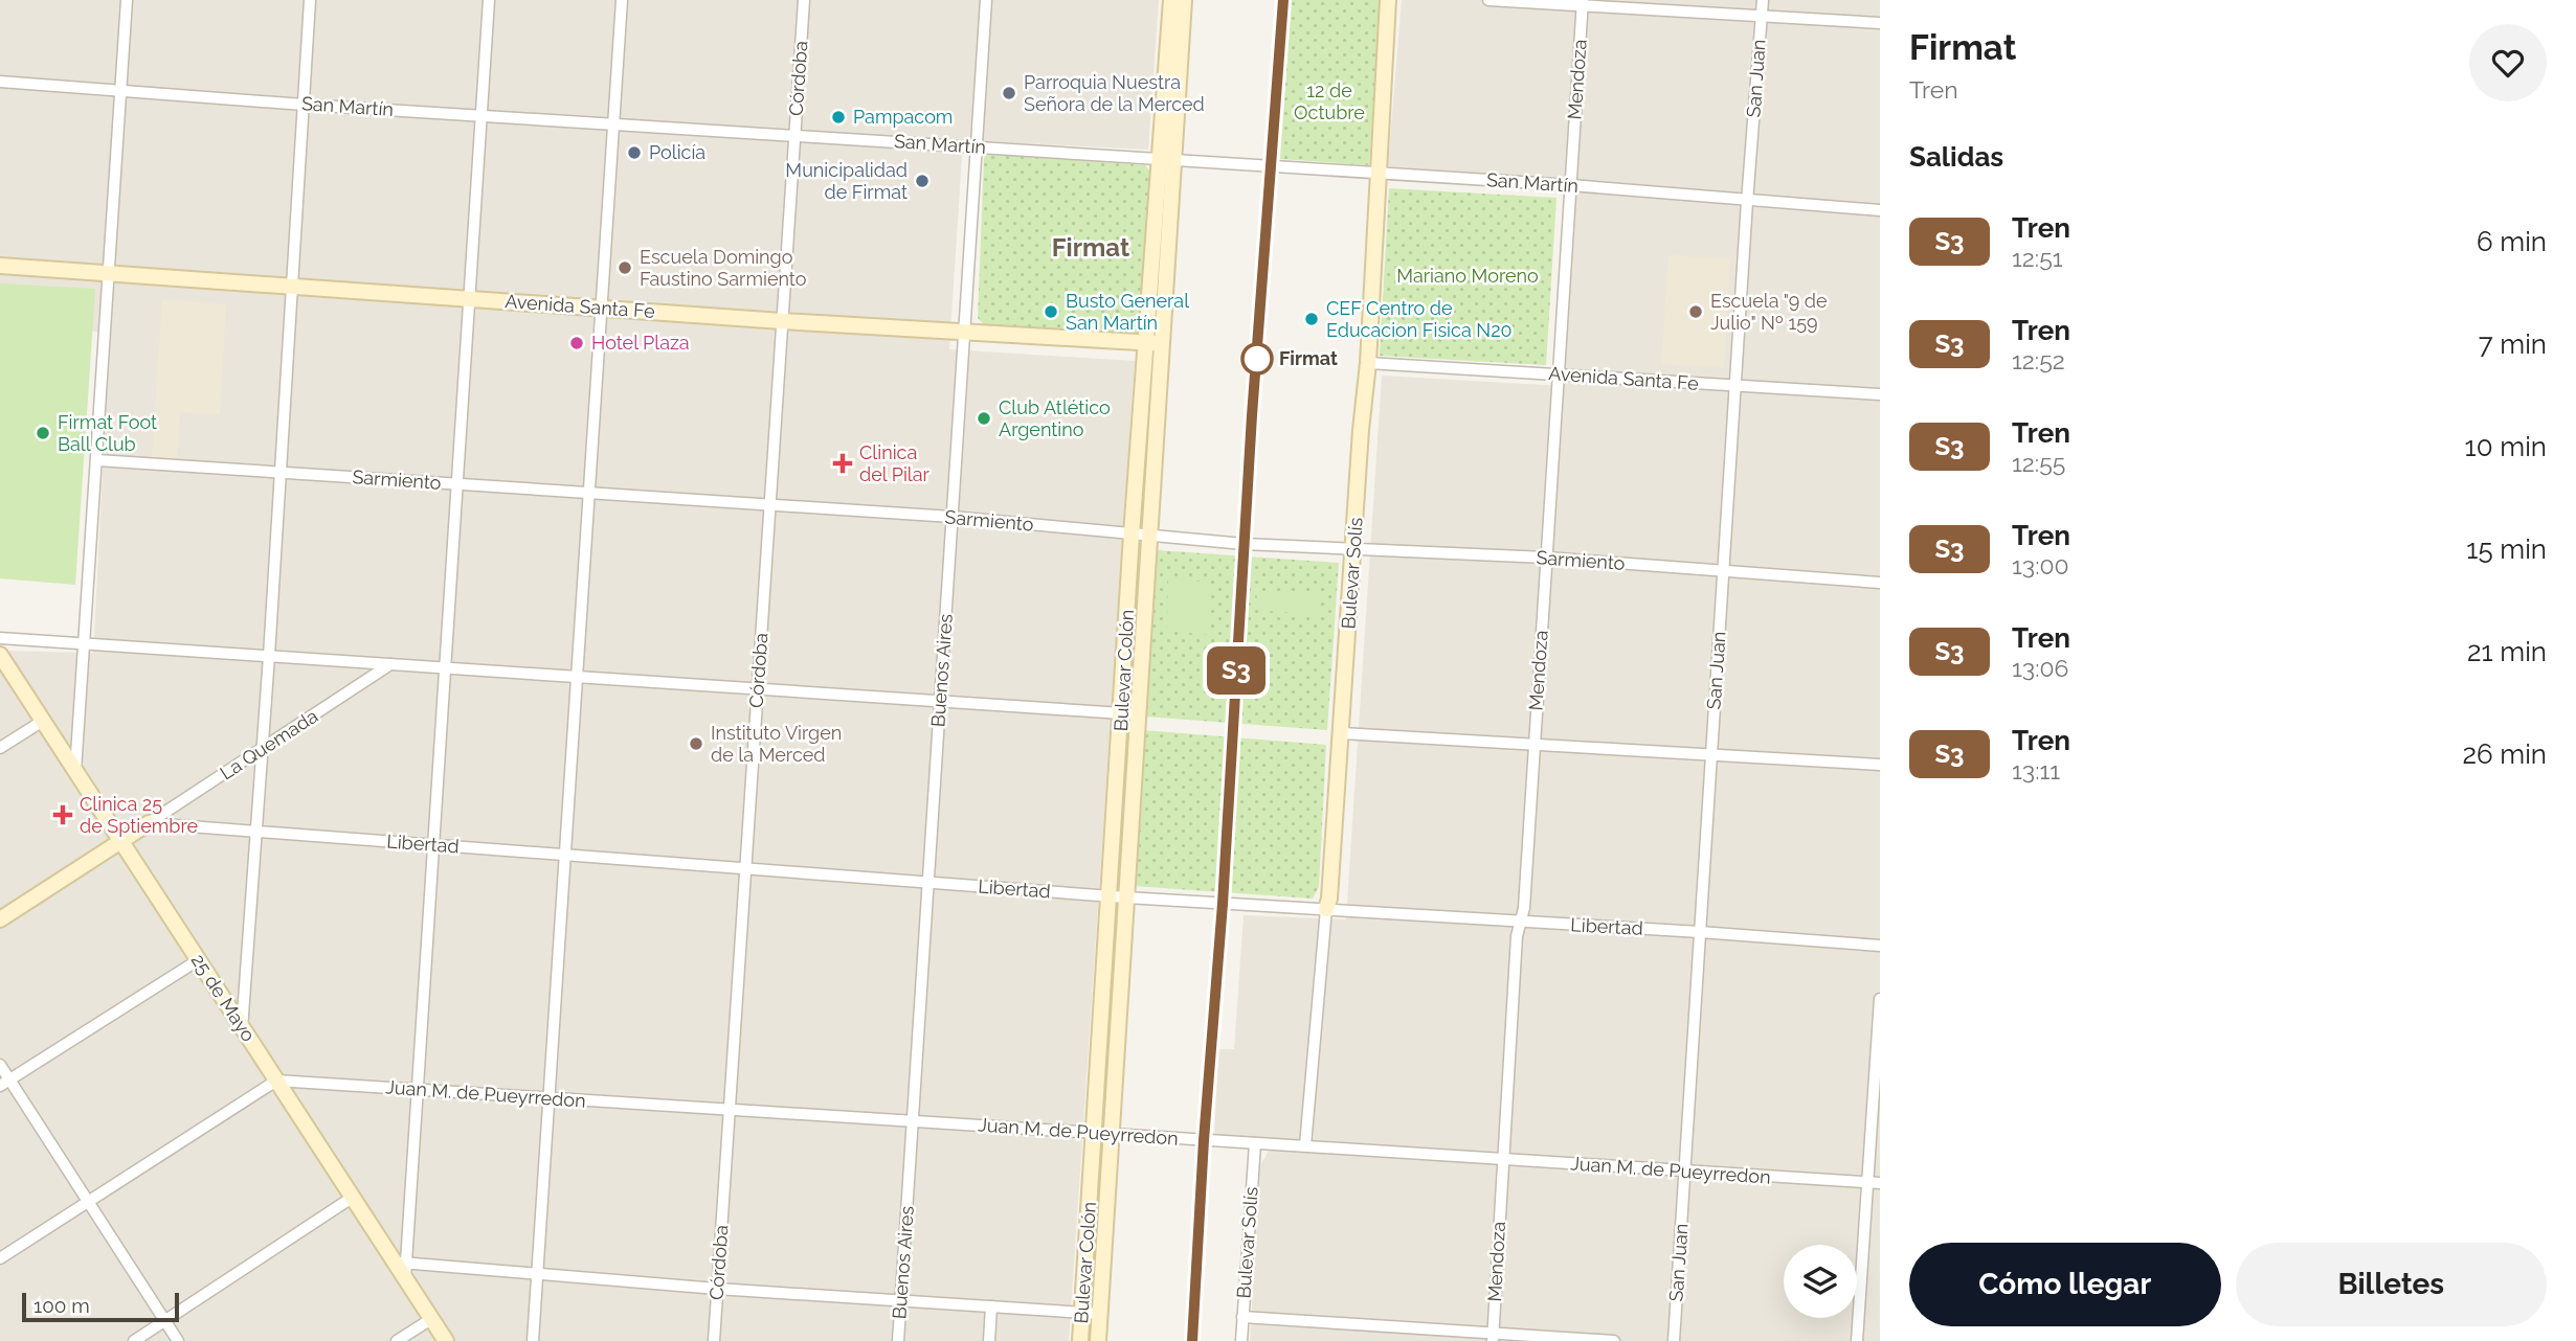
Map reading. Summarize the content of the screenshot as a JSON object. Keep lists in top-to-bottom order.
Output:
{
  "streets": {
    "street": [
      "Córdoba",
      "San Juan",
      "Mendoza",
      "San Martín",
      "Avenida Santa Fe",
      "Sarmiento",
      "Bulevar Solís",
      "Buenos Aires",
      "Bulevar Colón",
      "La Quemada",
      "Libertad",
      "25 de Mayo",
      "Juan M. de Pueyrredon"
    ]
  },
  "crossings": [
    ["Córdoba", "San Martín"],
    ["Córdoba", "Avenida Santa Fe"],
    ["Córdoba", "Sarmiento"],
    ["Córdoba", "Libertad"],
    ["Córdoba", "Juan M. de Pueyrredon"],
    ["San Juan", "San Martín"],
    ["San Juan", "Avenida Santa Fe"],
    ["San Juan", "Sarmiento"],
    ["San Juan", "Libertad"],
    ["San Juan", "Juan M. de Pueyrredon"],
    ["Mendoza", "San Martín"],
    ["Mendoza", "Avenida Santa Fe"],
    ["Mendoza", "Sarmiento"],
    ["Mendoza", "Libertad"],
    ["Mendoza", "Juan M. de Pueyrredon"],
    ["San Martín", "Bulevar Solís"],
    ["San Martín", "Buenos Aires"],
    ["San Martín", "Bulevar Colón"],
    ["Avenida Santa Fe", "Bulevar Solís"],
    ["Avenida Santa Fe", "Buenos Aires"],
    ["Avenida Santa Fe", "Bulevar Colón"],
    ["Sarmiento", "Bulevar Solís"],
    ["Sarmiento", "Buenos Aires"],
    ["Sarmiento", "Bulevar Colón"],
    ["Bulevar Solís", "Libertad"],
    ["Bulevar Solís", "Juan M. de Pueyrredon"],
    ["Buenos Aires", "Libertad"],
    ["Buenos Aires", "Juan M. de Pueyrredon"],
    ["Bulevar Colón", "Libertad"],
    ["Bulevar Colón", "Juan M. de Pueyrredon"],
    ["La Quemada", "Libertad"],
    ["La Quemada", "25 de Mayo"],
    ["25 de Mayo", "Juan M. de Pueyrredon"]
  ],
  "districts": ["Firmat"],
  "parks": ["12 de Octubre", "Mariano Moreno"],
  "places": {
    "other": [
      "Parroquia Nuestra Señora de la Merced",
      "Pampacom",
      "Policía",
      "Municipalidad de Firmat",
      "Escuela Domingo Faustino Sarmiento",
      "Busto General San Martín",
      "Escuela \"9 de Julio\" Nº 159",
      "CEF Centro de Educacion Fisica N20",
      "Hotel Plaza",
      "Firmat",
      "Club Atlético Argentino",
      "Firmat Foot Ball Club",
      "Instituto Virgen de la Merced"
    ],
    "health": ["Clinica del Pilar", "Clinica 25 de Sptiembre"]
  },
  "scale_bar": "100 m",
  "page": {
    "on_map": "S3",
    "heading": [
      ["Firmat", "Tren"],
      "Salidas"
    ],
    "list": [
      {
        "mark": "S3",
        "name": "Tren",
        "note": "12:51",
        "value": "6 min"
      },
      {
        "mark": "S3",
        "name": "Tren",
        "note": "12:52",
        "value": "7 min"
      },
      {
        "mark": "S3",
        "name": "Tren",
        "note": "12:55",
        "value": "10 min"
      },
      {
        "mark": "S3",
        "name": "Tren",
        "note": "13:00",
        "value": "15 min"
      },
      {
        "mark": "S3",
        "name": "Tren",
        "note": "13:06",
        "value": "21 min"
      },
      {
        "mark": "S3",
        "name": "Tren",
        "note": "13:11",
        "value": "26 min"
      }
    ],
    "buttons": ["Cómo llegar", "Billetes"],
    "scale": "100 m"
  }
}
